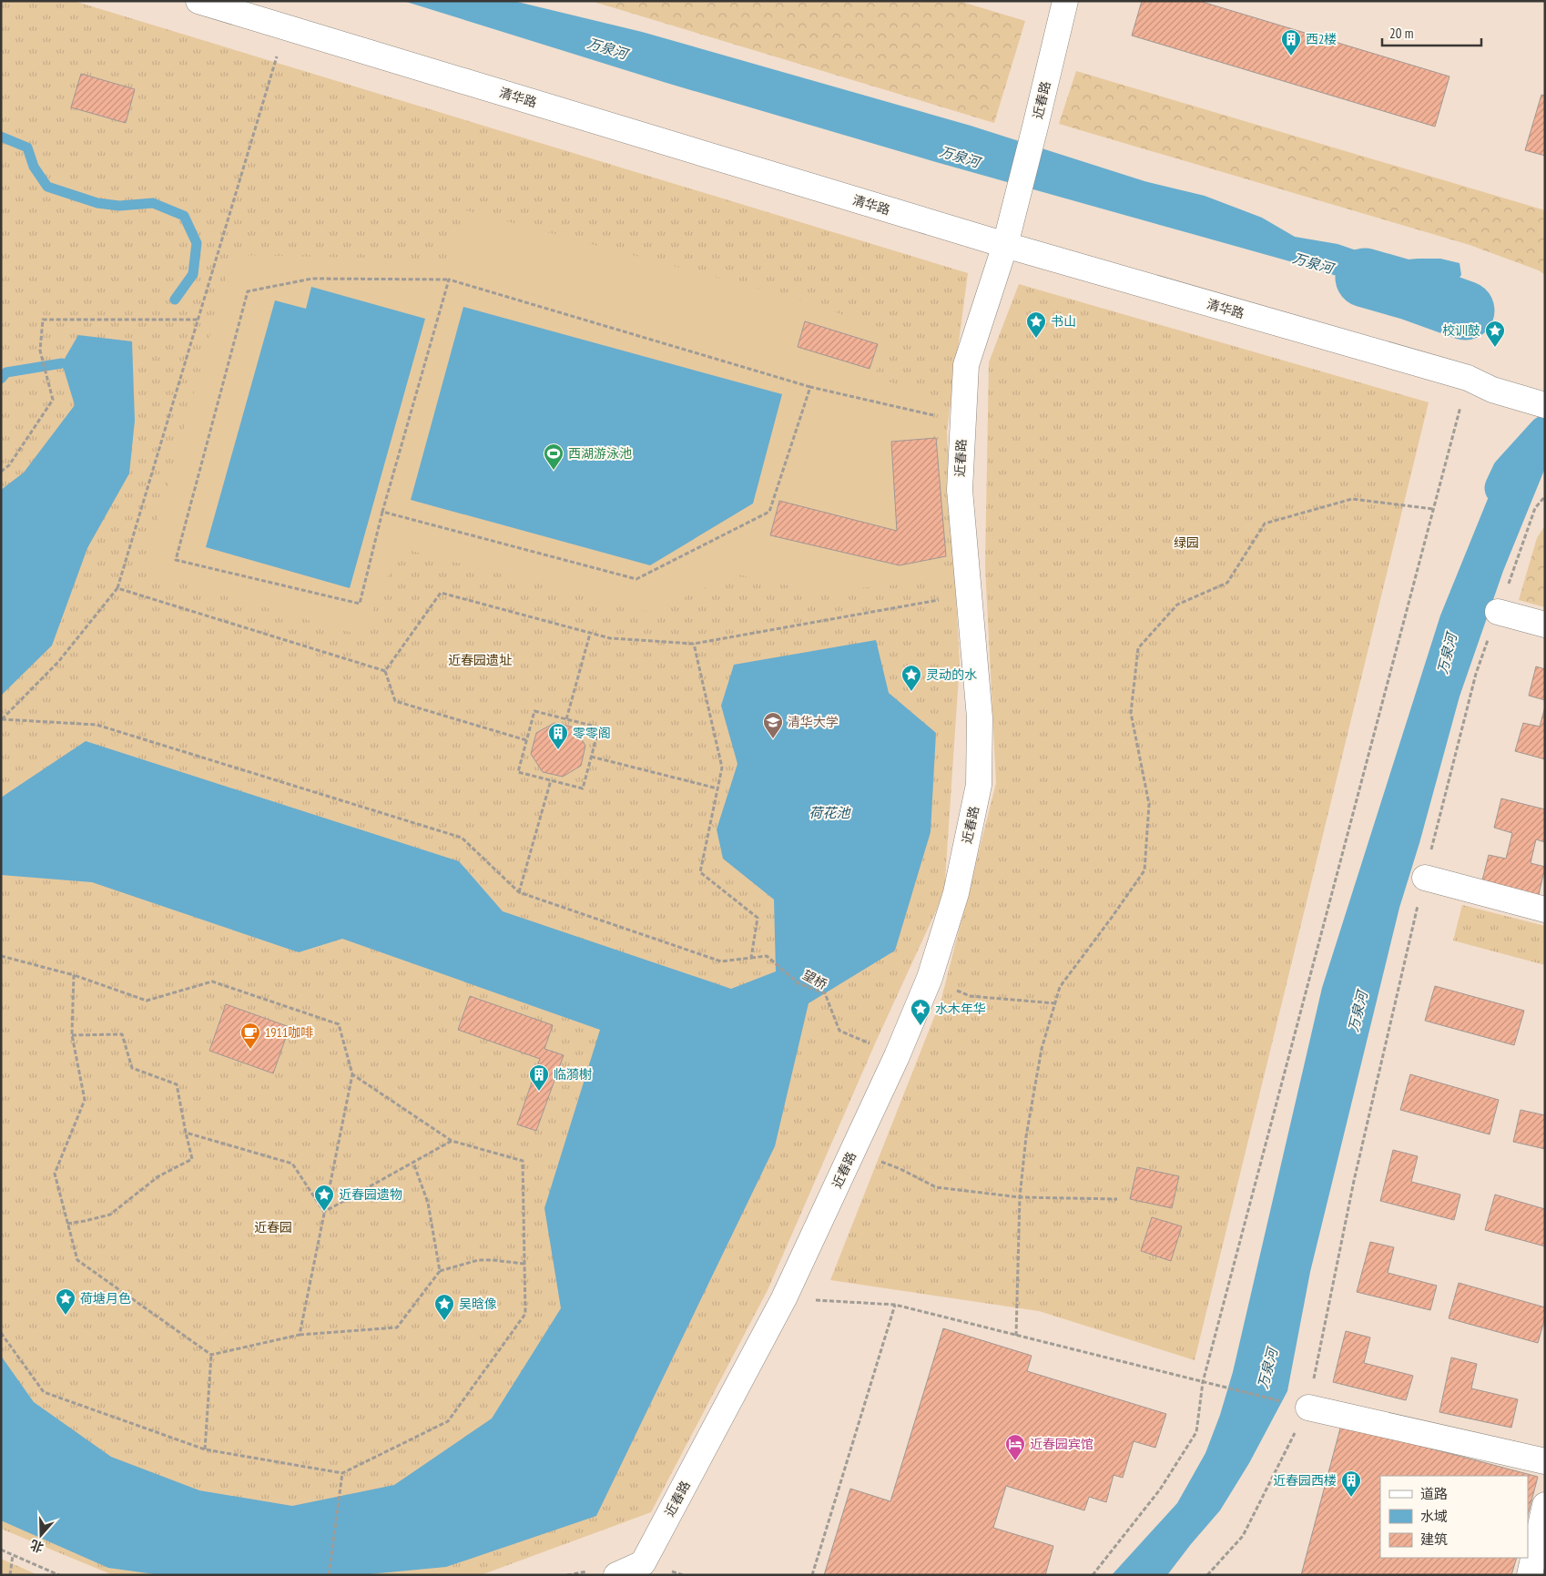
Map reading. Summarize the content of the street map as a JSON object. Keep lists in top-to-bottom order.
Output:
{
  "streets": {
    "street": ["清华路", "近春路"],
    "path": ["望桥"]
  },
  "crossings": [
    ["清华路", "近春路"]
  ],
  "water": ["万泉河", "荷花池"],
  "parks": ["绿园", "近春园遗址", "近春园"],
  "places": {
    "building": [
      "西2楼",
      "零零阁",
      "临漪榭",
      "近春园西楼"
    ],
    "place": [
      "书山",
      "校训鼓",
      "灵动的水",
      "水木年华",
      "近春园遗物",
      "荷塘月色",
      "吴晗像"
    ],
    "sports": ["西湖游泳池"],
    "school or university": ["清华大学"],
    "cafe": ["1911咖啡"],
    "hotel": ["近春园宾馆"]
  },
  "legend": ["道路", "水域", "建筑"],
  "scale_bar": "20 m",
  "north": "bottom"
}
